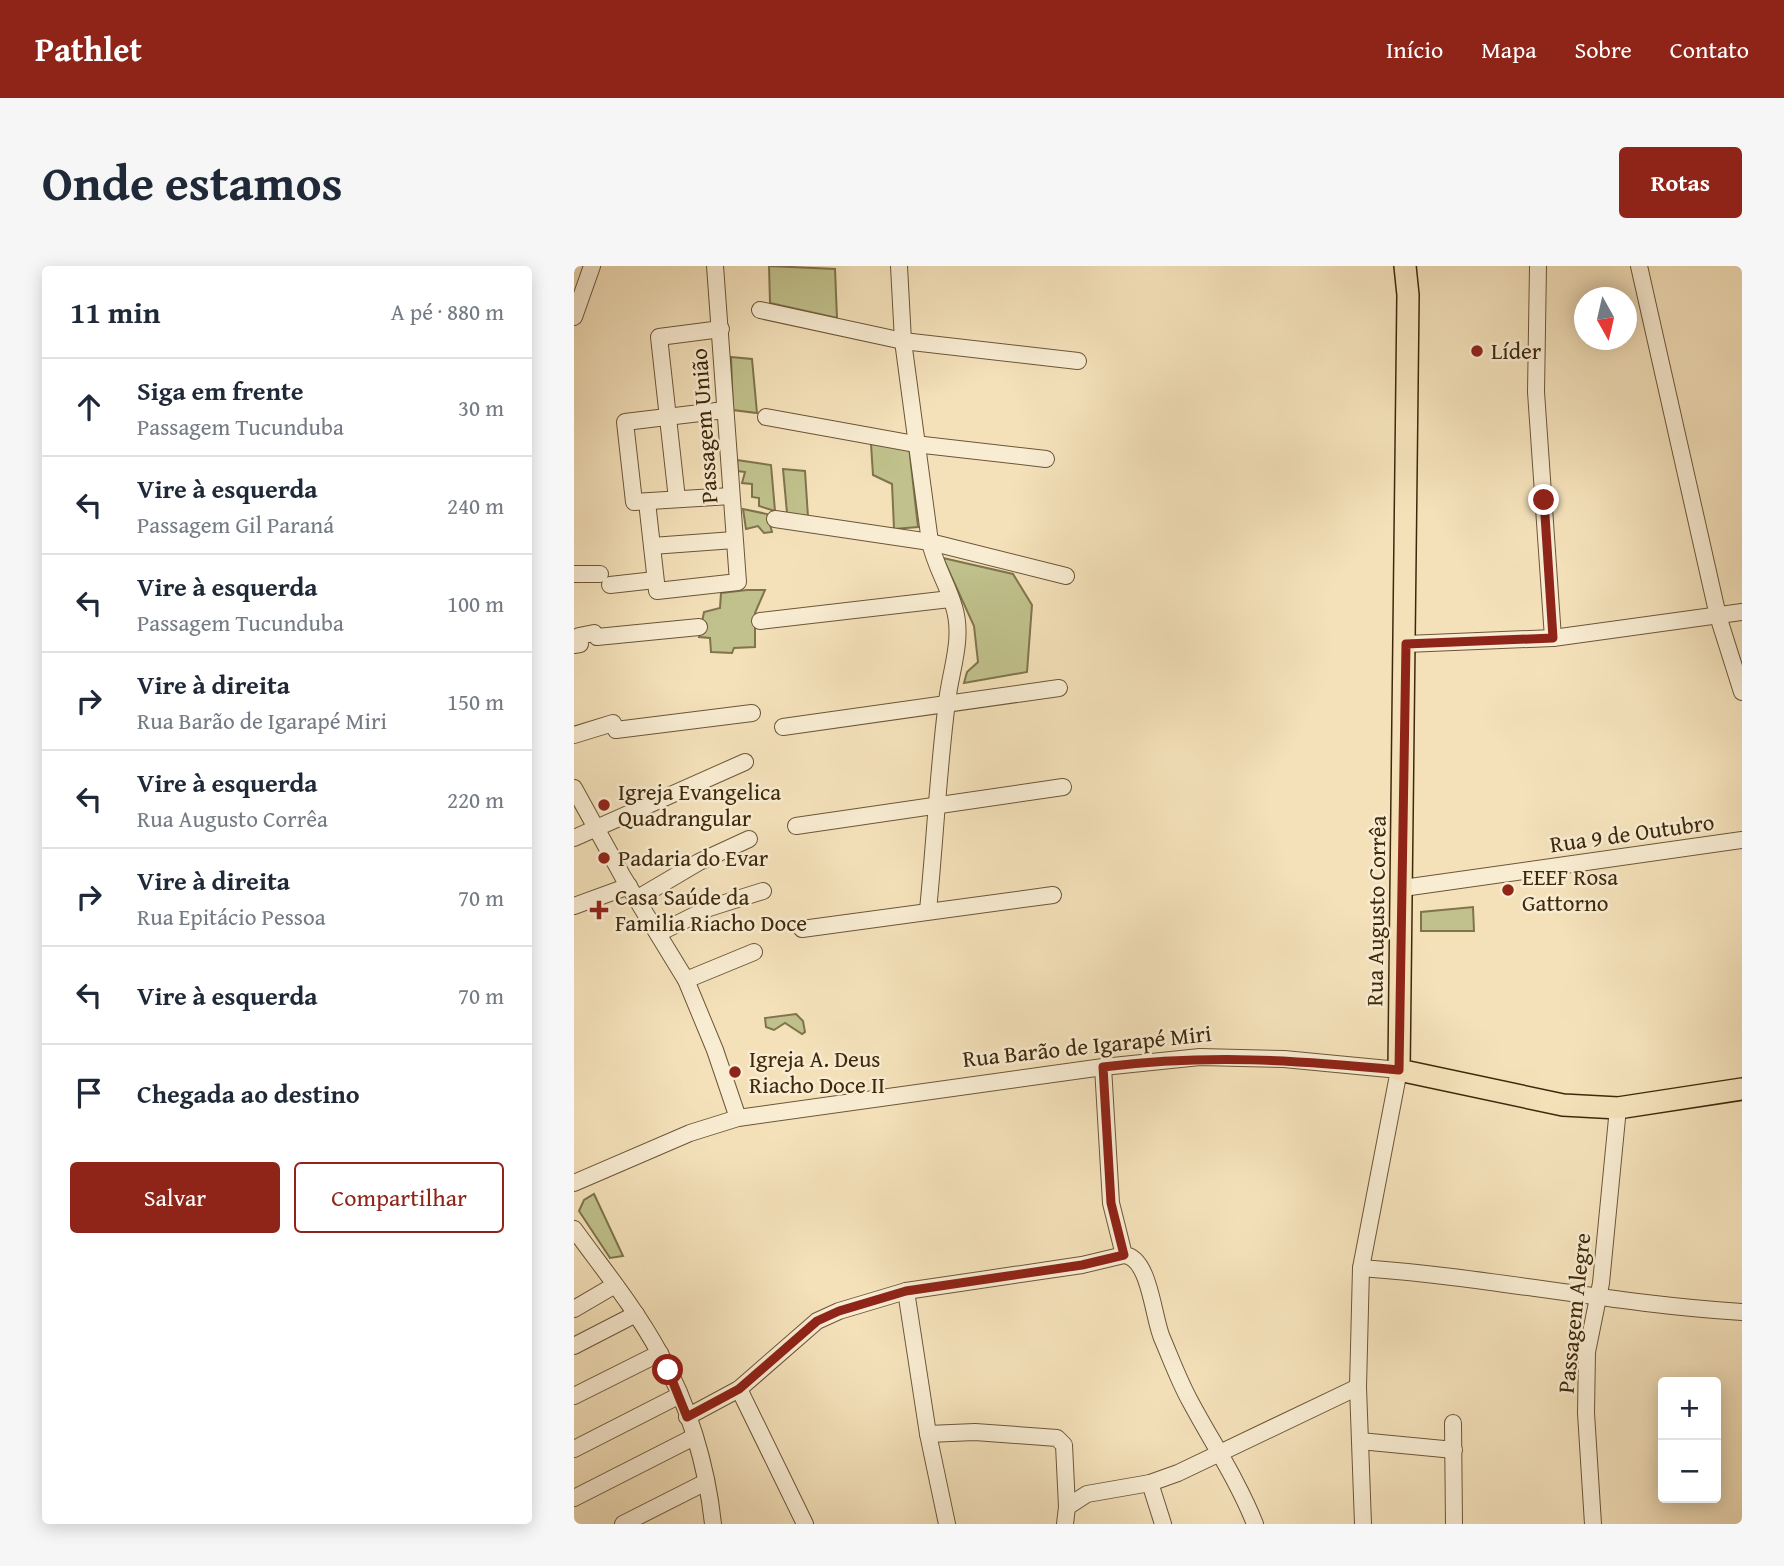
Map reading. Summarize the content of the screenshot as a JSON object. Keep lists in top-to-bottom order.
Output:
{
  "streets": {
    "main road": ["Rua Augusto Corrêa", "Rua Barão de Igarapé Miri"],
    "street": ["Passagem União", "Rua 9 de Outubro", "Passagem Alegre"]
  },
  "crossings": [
    ["Rua 9 de Outubro", "Rua Augusto Corrêa"],
    ["Rua Augusto Corrêa", "Rua Barão de Igarapé Miri"],
    ["Rua Barão de Igarapé Miri", "Passagem Alegre"]
  ],
  "places": {
    "other": [
      "Líder",
      "Igreja Evangelica Quadrangular",
      "Padaria do Evar",
      "EEEF Rosa Gattorno",
      "Igreja A. Deus Riacho Doce II"
    ],
    "health": ["Casa Saúde da Familia Riacho Doce"]
  },
  "north": "bottom",
  "page": {
    "header": "Pathlet",
    "nav": [
      "Início",
      "Mapa",
      "Sobre",
      "Contato"
    ],
    "title": "Onde estamos",
    "buttons": [
      "Rotas",
      ["Salvar", "Compartilhar"]
    ],
    "heading": ["11 min", "A pé · 880 m"],
    "list": [
      ["Siga em frente", "Passagem Tucunduba", "30 m"],
      ["Vire à esquerda", "Passagem Gil Paraná", "240 m"],
      ["Vire à esquerda", "Passagem Tucunduba", "100 m"],
      ["Vire à direita", "Rua Barão de Igarapé Miri", "150 m"],
      ["Vire à esquerda", "Rua Augusto Corrêa", "220 m"],
      ["Vire à direita", "Rua Epitácio Pessoa", "70 m"],
      ["Vire à esquerda", "70 m"],
      "Chegada ao destino"
    ],
    "map_buttons": ["+", "−"]
  }
}
